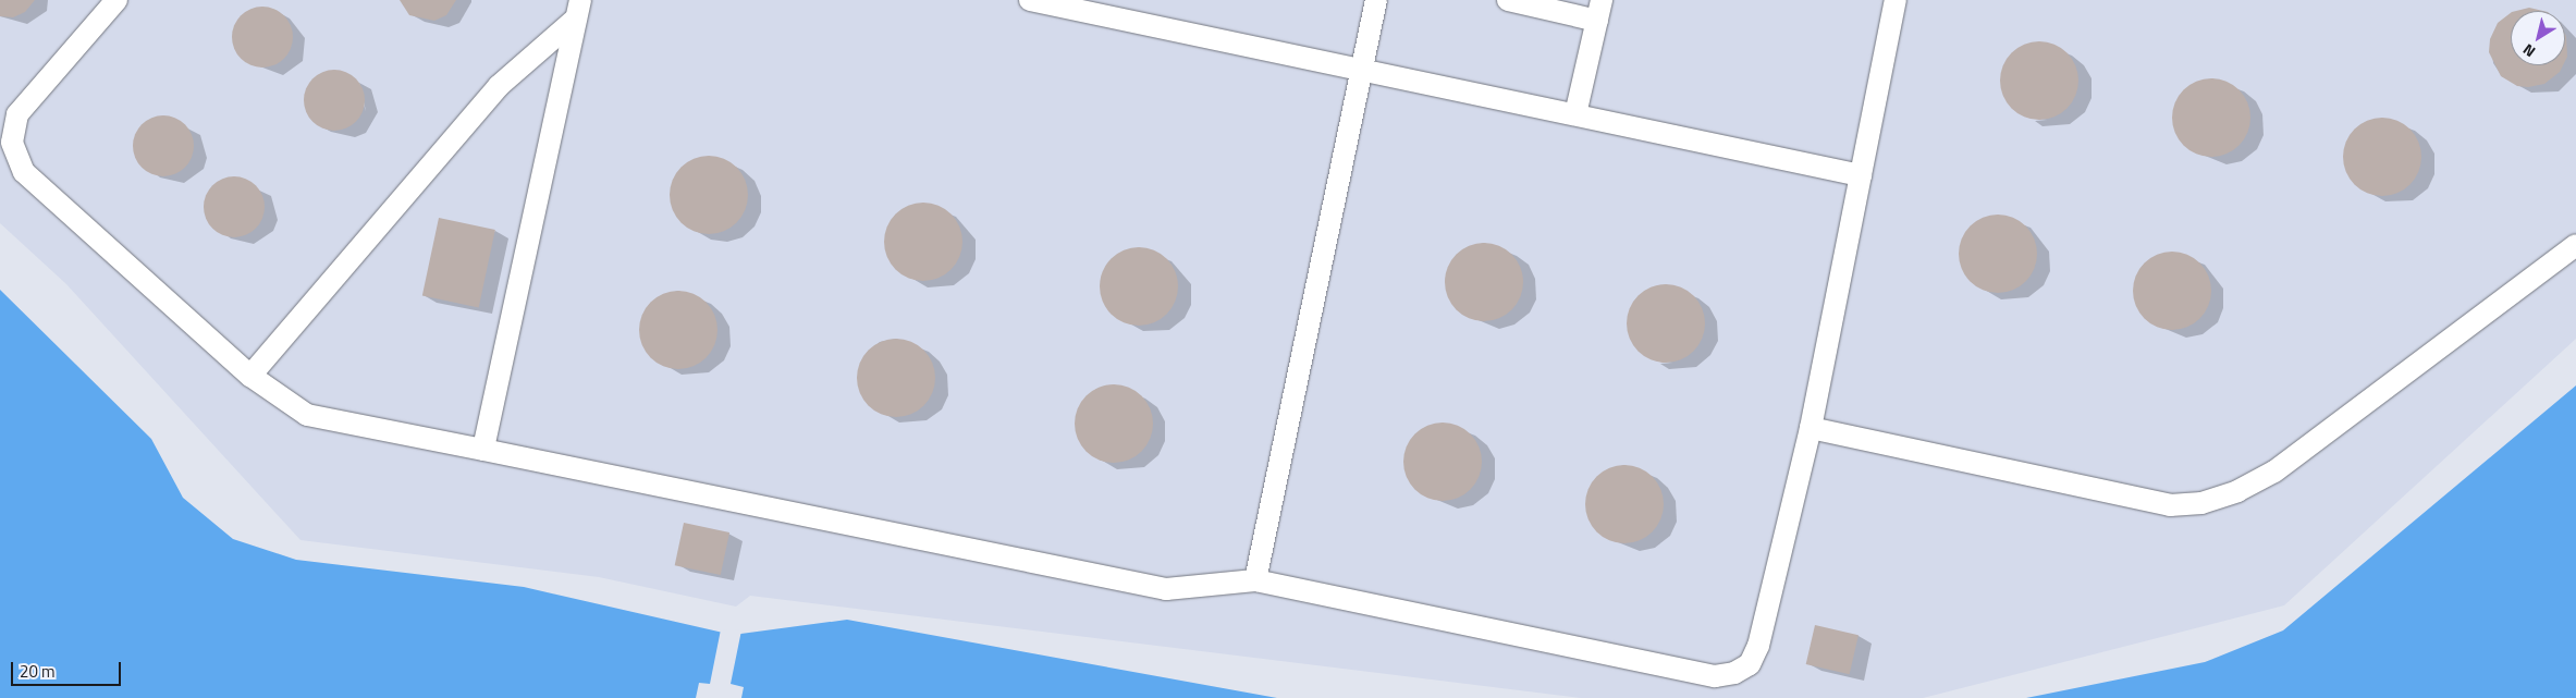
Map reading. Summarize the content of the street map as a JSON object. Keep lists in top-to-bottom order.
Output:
{
  "scale_bar": "20 m",
  "north": "bottom left"
}
